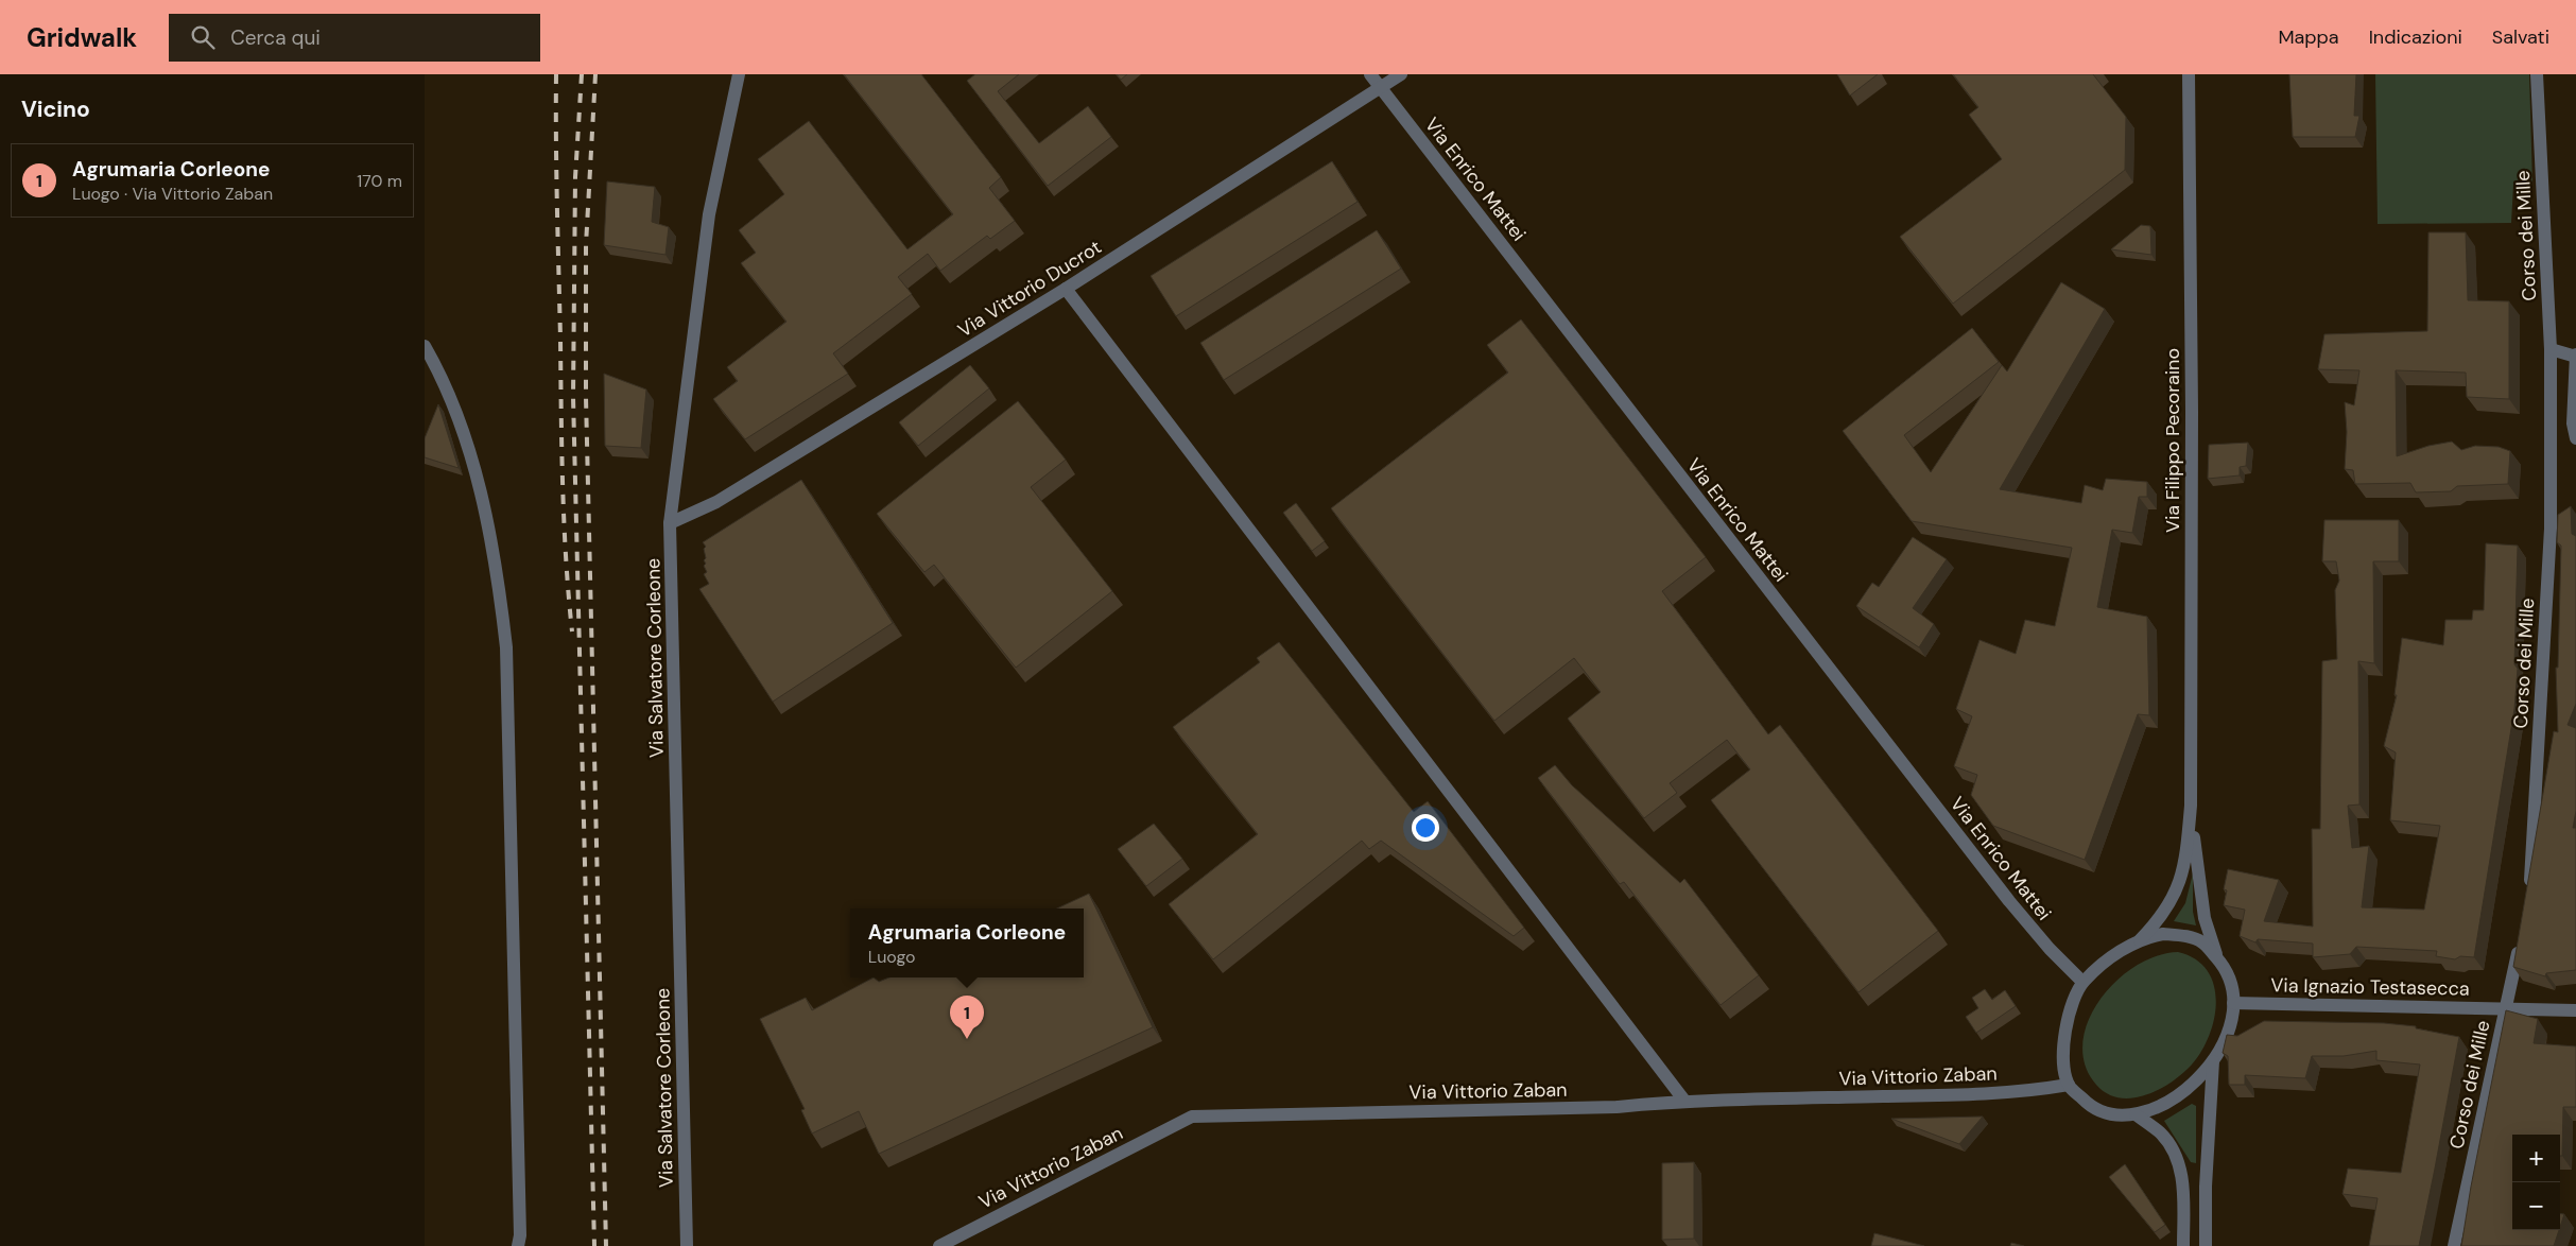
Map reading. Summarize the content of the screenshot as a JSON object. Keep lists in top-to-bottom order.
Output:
{
  "streets": {
    "street": [
      "Via Enrico Mattei",
      "Corso dei Mille",
      "Via Vittorio Ducrot",
      "Via Filippo Pecoraino",
      "Via Salvatore Corleone",
      "Via Ignazio Testasecca",
      "Via Vittorio Zaban"
    ]
  },
  "crossings": [
    ["Via Enrico Mattei", "Via Vittorio Ducrot"],
    ["Via Enrico Mattei", "Via Filippo Pecoraino"],
    ["Via Enrico Mattei", "Via Ignazio Testasecca"],
    ["Via Enrico Mattei", "Via Vittorio Zaban"],
    ["Corso dei Mille", "Via Ignazio Testasecca"],
    ["Via Vittorio Ducrot", "Via Salvatore Corleone"],
    ["Via Filippo Pecoraino", "Via Ignazio Testasecca"],
    ["Via Filippo Pecoraino", "Via Vittorio Zaban"],
    ["Via Ignazio Testasecca", "Via Vittorio Zaban"]
  ],
  "page": {
    "header": "Gridwalk",
    "search": "Cerca qui",
    "nav": ["Mappa", "Indicazioni", "Salvati"],
    "heading": "Vicino",
    "list": [
      {
        "mark": "1",
        "name": "Agrumaria Corleone",
        "note": "Luogo · Via Vittorio Zaban",
        "value": "170 m"
      }
    ],
    "popup": ["Agrumaria Corleone", "Luogo"],
    "pins": "1",
    "map_buttons": ["+", "−"]
  }
}
